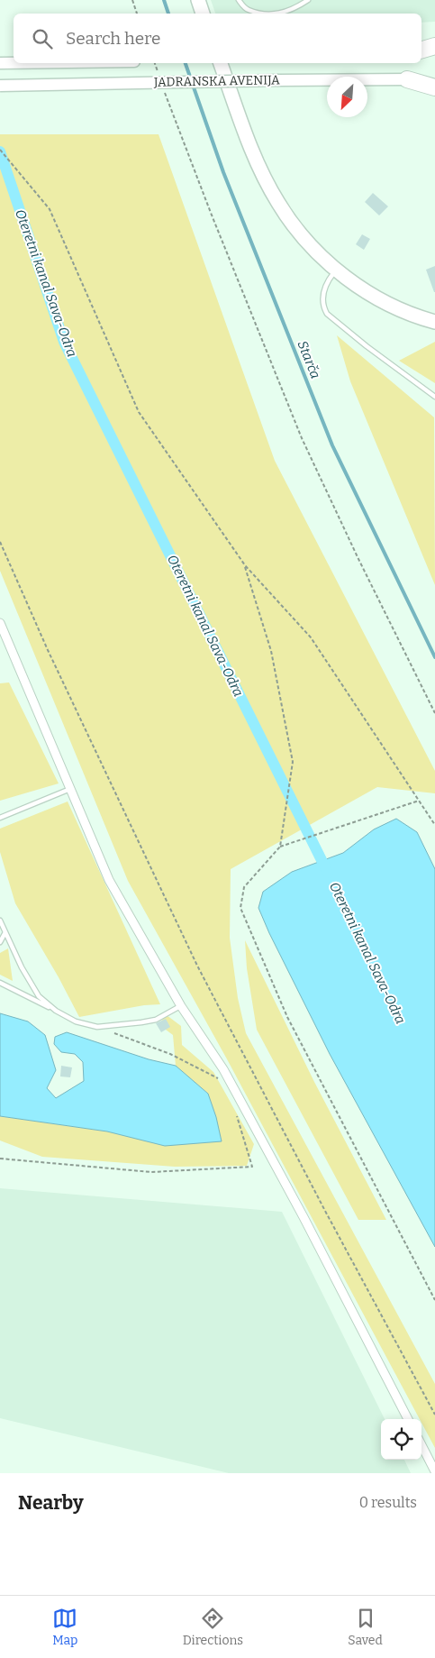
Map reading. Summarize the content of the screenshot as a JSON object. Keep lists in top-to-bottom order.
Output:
{
  "streets": {
    "highway": ["JADRANSKA AVENIJA"]
  },
  "water": ["Oteretni kanal Sava-Odra", "Starča"],
  "north": "bottom left",
  "page": {
    "search": "Search here",
    "heading": ["Nearby", "0 results"],
    "nav": ["Map", "Directions", "Saved"]
  }
}
